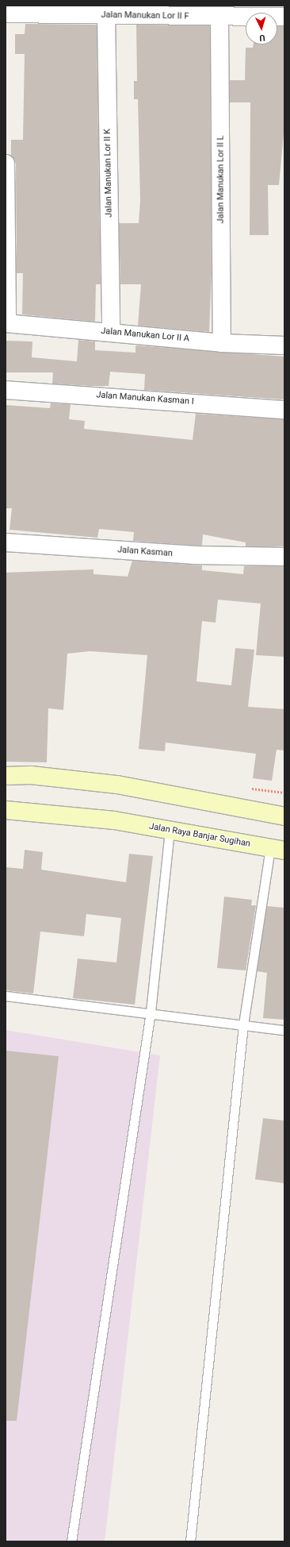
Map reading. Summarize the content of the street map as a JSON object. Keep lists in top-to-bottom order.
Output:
{
  "streets": {
    "main road": ["Jalan Raya Banjar Sugihan"],
    "street": [
      "Jalan Manukan Lor II F",
      "Jalan Manukan Lor II K",
      "Jalan Manukan Lor II L",
      "Jalan Manukan Lor II A",
      "Jalan Manukan Kasman I",
      "Jalan Kasman"
    ]
  },
  "crossings": [
    ["Jalan Manukan Lor II F", "Jalan Manukan Lor II K"],
    ["Jalan Manukan Lor II F", "Jalan Manukan Lor II L"],
    ["Jalan Manukan Lor II K", "Jalan Manukan Lor II A"],
    ["Jalan Manukan Lor II L", "Jalan Manukan Lor II A"]
  ],
  "north": "bottom"
}
